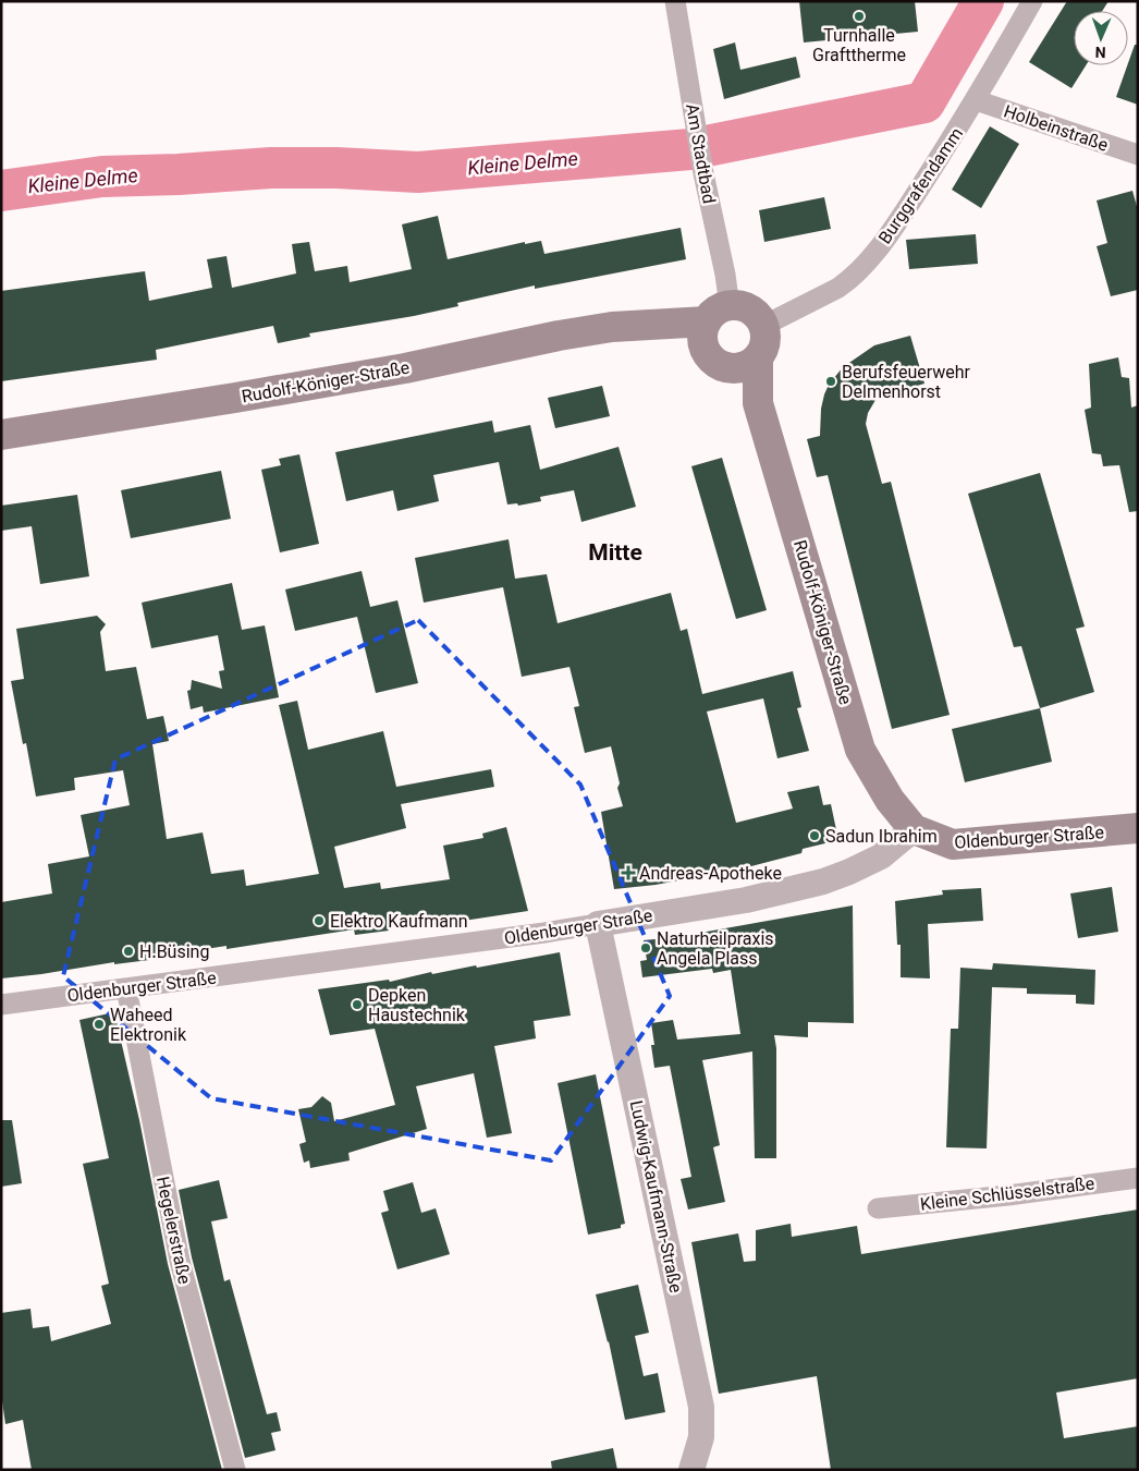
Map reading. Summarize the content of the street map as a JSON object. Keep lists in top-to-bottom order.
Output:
{
  "streets": {
    "main road": ["Rudolf-Königer-Straße", "Oldenburger Straße"],
    "street": [
      "Holbeinstraße",
      "Am Stadtbad",
      "Burggrafendamm",
      "Kleine Schlüsselstraße",
      "Ludwig-Kaufmann-Straße",
      "Hegelerstraße"
    ]
  },
  "crossings": [
    ["Holbeinstraße", "Burggrafendamm"],
    ["Am Stadtbad", "Burggrafendamm"],
    ["Am Stadtbad", "Rudolf-Königer-Straße"],
    ["Burggrafendamm", "Rudolf-Königer-Straße"],
    ["Rudolf-Königer-Straße", "Oldenburger Straße"],
    ["Oldenburger Straße", "Ludwig-Kaufmann-Straße"],
    ["Oldenburger Straße", "Hegelerstraße"]
  ],
  "districts": ["Mitte"],
  "water": ["Kleine Delme"],
  "places": {
    "other": [
      "Turnhalle Grafttherme",
      "Berufsfeuerwehr Delmenhorst",
      "Sadun Ibrahim",
      "Elektro Kaufmann",
      "Naturheilpraxis Angela Plass",
      "H.Büsing",
      "Depken Haustechnik",
      "Waheed Elektronik"
    ],
    "health": ["Andreas-Apotheke"]
  },
  "north": "bottom"
}
